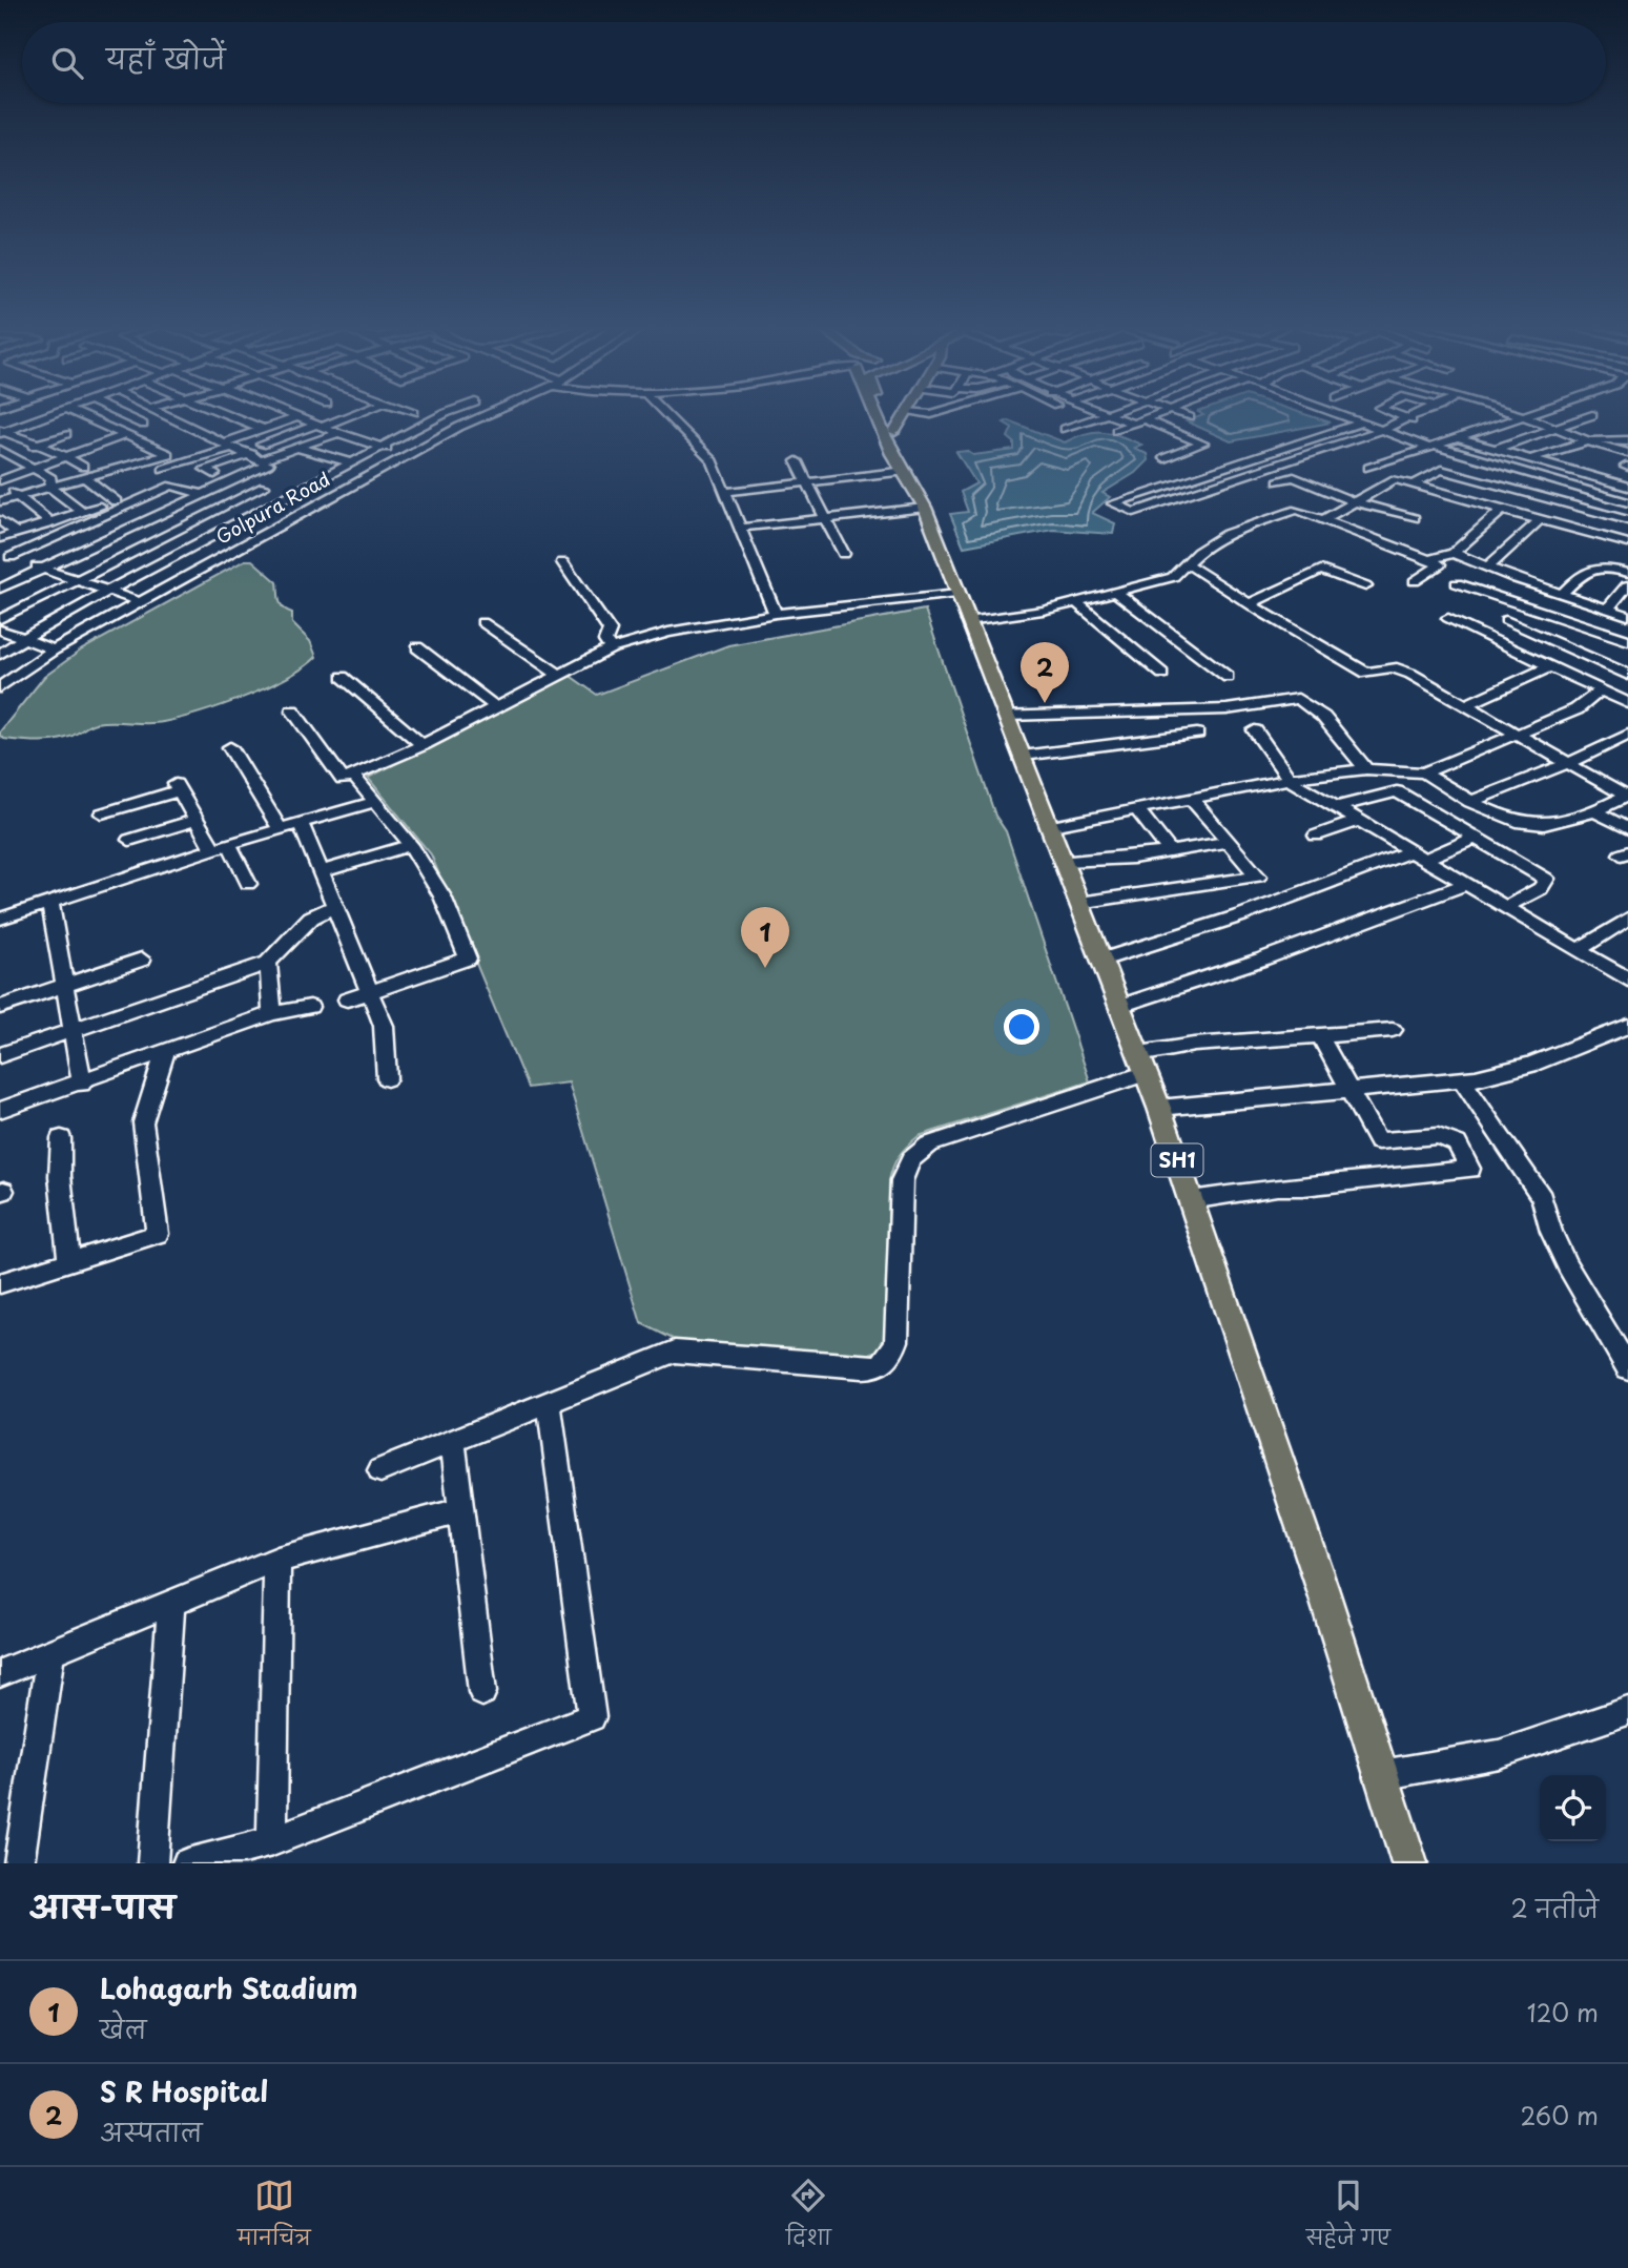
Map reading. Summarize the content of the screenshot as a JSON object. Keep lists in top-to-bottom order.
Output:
{
  "streets": {
    "main road": ["SH1"],
    "street": ["Golpura Road"]
  },
  "page": {
    "search": "यहाँ खोजें",
    "pins": ["2", "1"],
    "heading": ["आस-पास", "2 नतीजे"],
    "list": [
      {
        "mark": "1",
        "name": "Lohagarh Stadium",
        "note": "खेल",
        "value": "120 m"
      },
      {
        "mark": "2",
        "name": "S R Hospital",
        "note": "अस्पताल",
        "value": "260 m"
      }
    ],
    "nav": ["मानचित्र", "दिशा", "सहेजे गए"]
  }
}
